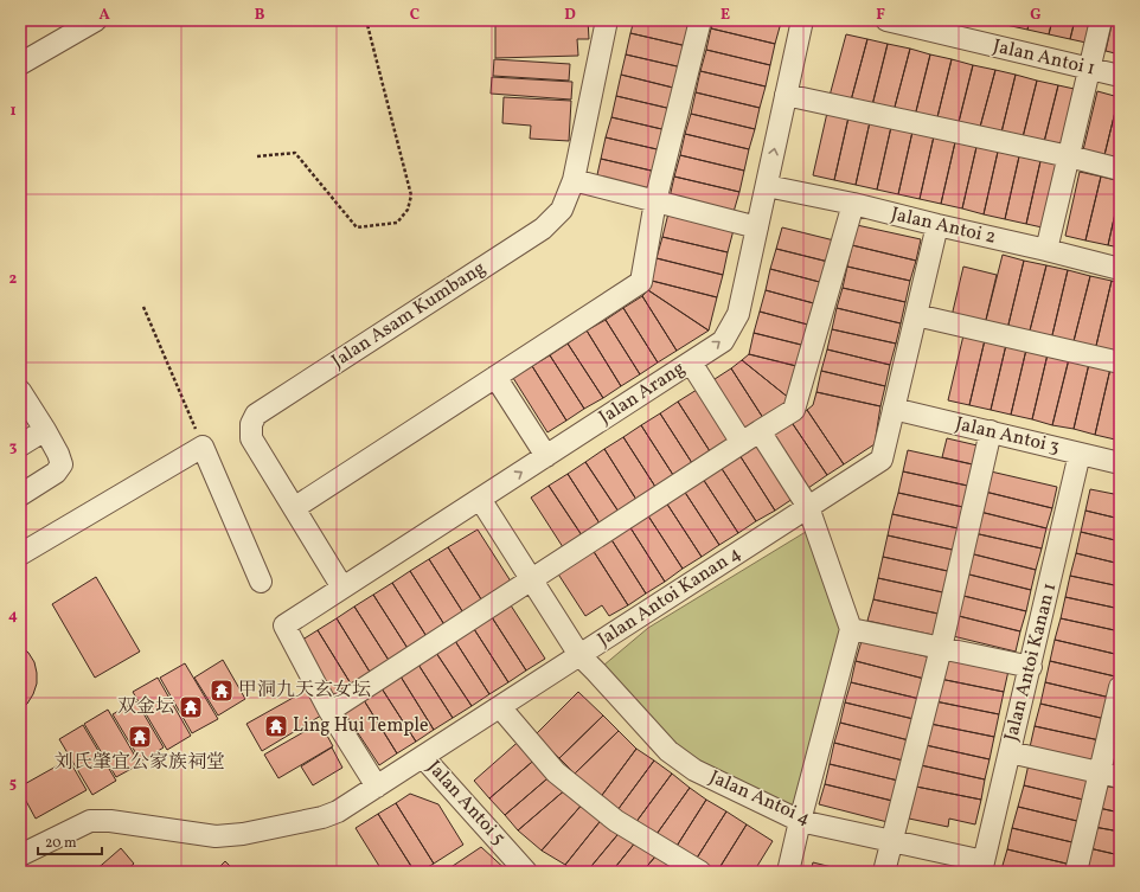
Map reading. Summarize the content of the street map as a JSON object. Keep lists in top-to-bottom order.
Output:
{
  "streets": {
    "street": [
      "Jalan Antoi 1",
      "Jalan Antoi 2",
      "Jalan Asam Kumbang",
      "Jalan Arang",
      "Jalan Antoi 3",
      "Jalan Antoi Kanan 4",
      "Jalan Antoi Kanan 1",
      "Jalan Antoi 4",
      "Jalan Antoi 5"
    ]
  },
  "crossings": [
    ["Jalan Antoi 2", "Jalan Arang"],
    ["Jalan Antoi 2", "Jalan Antoi Kanan 4"],
    ["Jalan Asam Kumbang", "Jalan Arang"],
    ["Jalan Arang", "Jalan Antoi 4"],
    ["Jalan Antoi 3", "Jalan Antoi Kanan 4"],
    ["Jalan Antoi 3", "Jalan Antoi Kanan 1"],
    ["Jalan Antoi Kanan 4", "Jalan Antoi 4"],
    ["Jalan Antoi Kanan 4", "Jalan Antoi 5"],
    ["Jalan Antoi Kanan 1", "Jalan Antoi 4"]
  ],
  "places": {
    "temple": [
      "甲洞九天玄女坛",
      "双金坛",
      "Ling Hui Temple",
      "刘氏肇宜公家族祠堂"
    ]
  },
  "scale_bar": "20 m",
  "grid": {
    "columns": [
      "A",
      "B",
      "C",
      "D",
      "E",
      "F",
      "G"
    ],
    "rows": [
      "1",
      "2",
      "3",
      "4",
      "5"
    ]
  }
}
